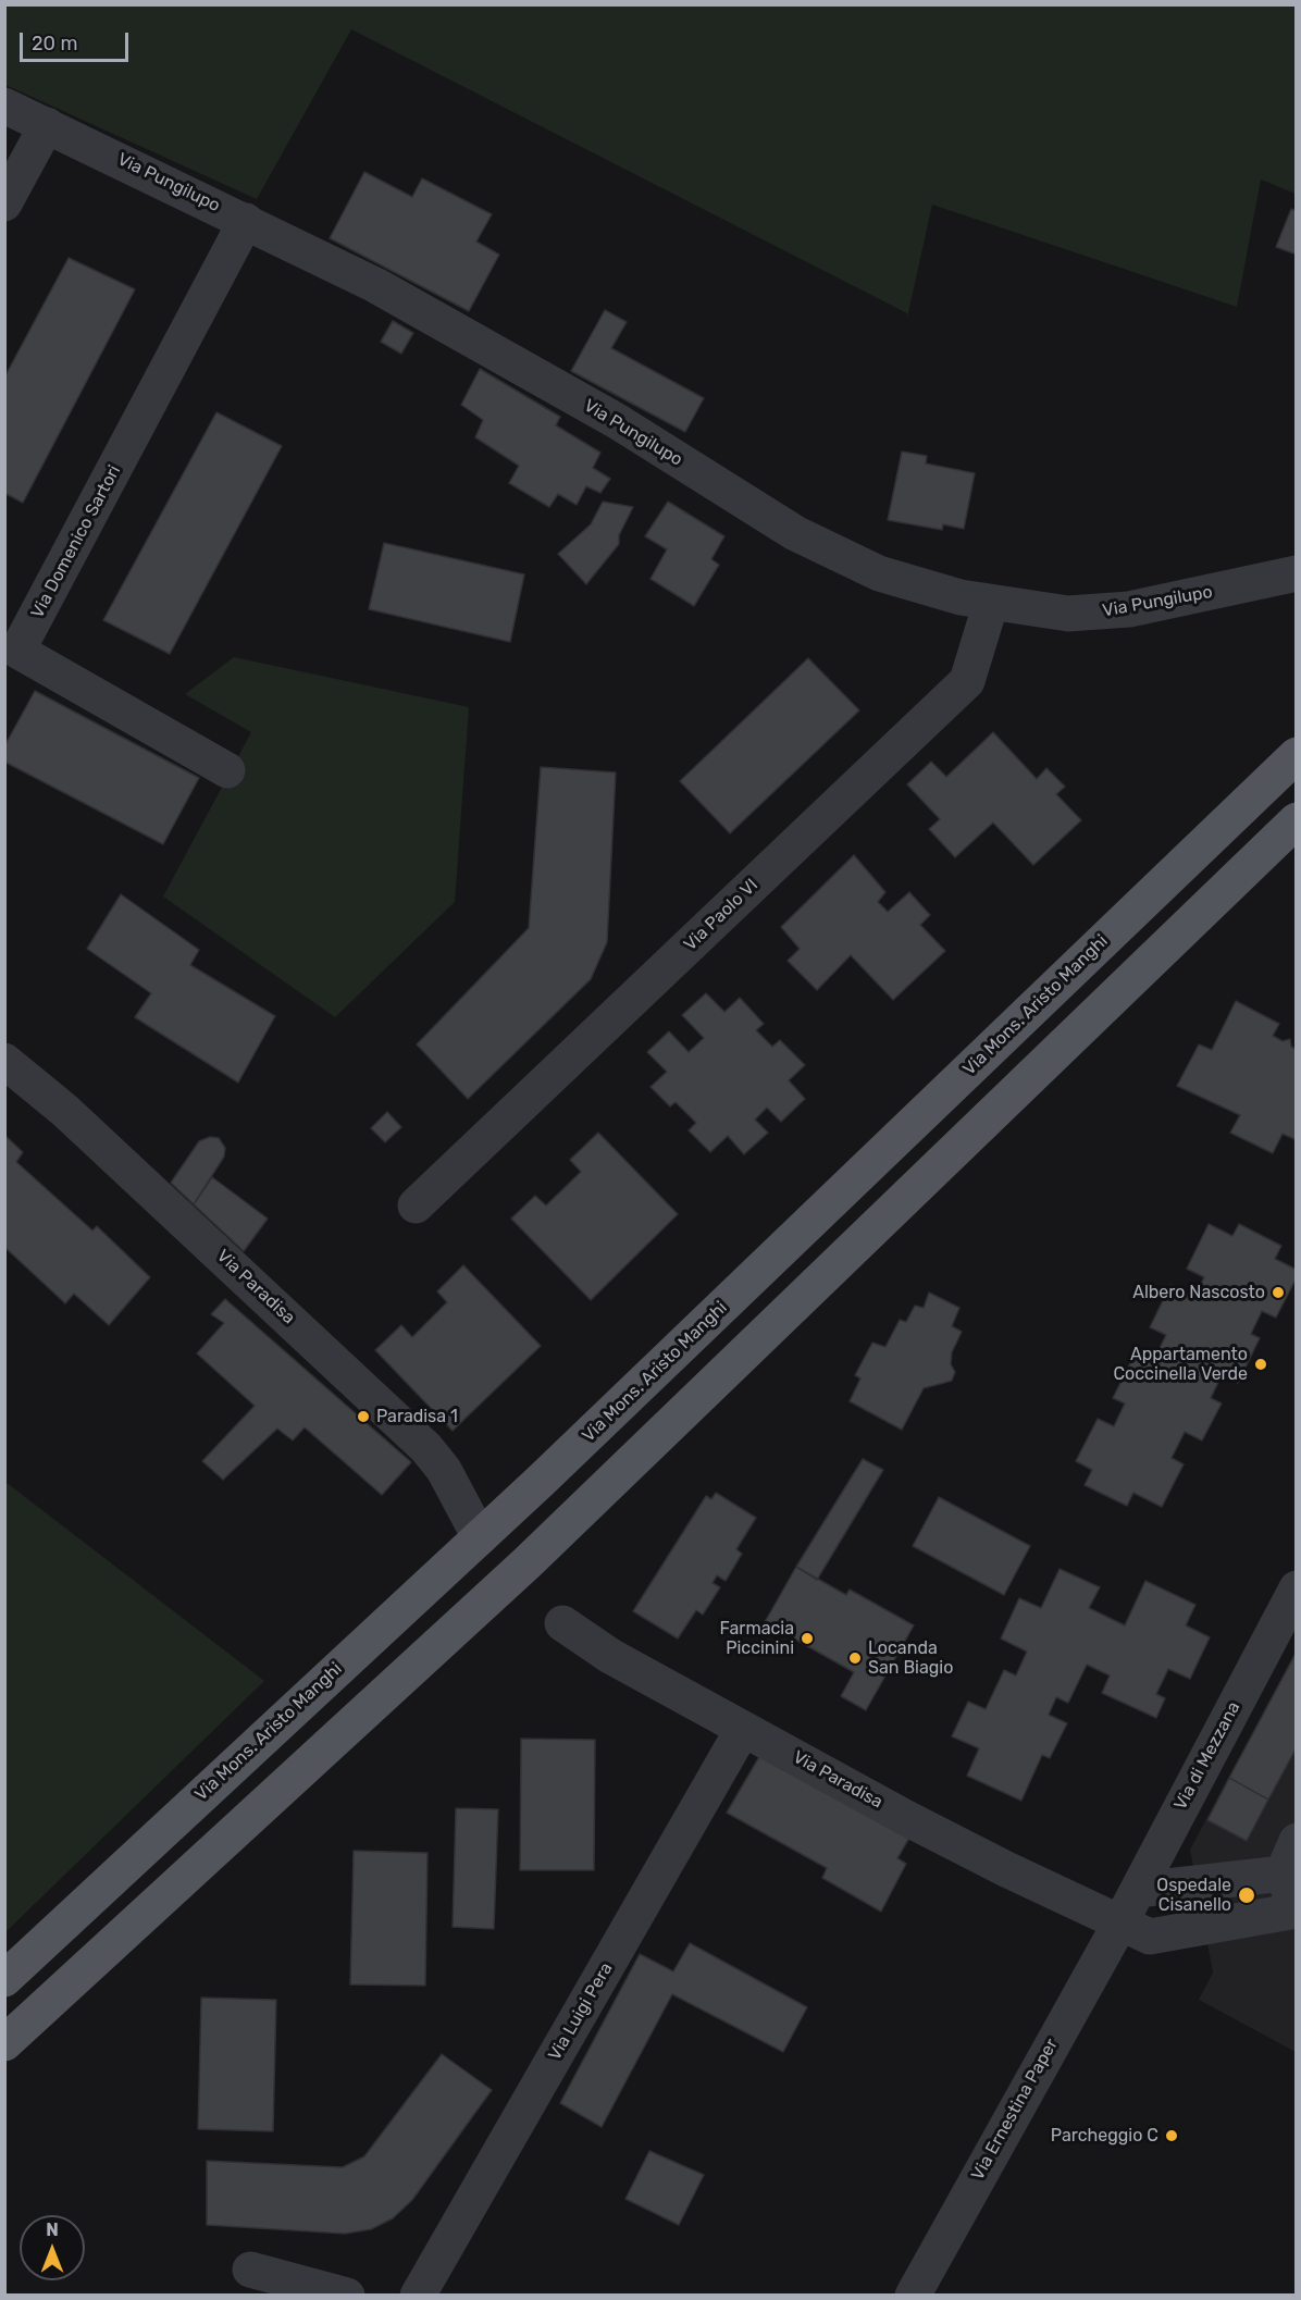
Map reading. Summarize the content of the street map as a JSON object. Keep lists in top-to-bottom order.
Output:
{
  "streets": {
    "main road": ["Via Mons. Aristo Manghi"],
    "street": [
      "Via Pungilupo",
      "Via Domenico Sartori",
      "Via Paolo VI",
      "Via Paradisa",
      "Via di Mezzana",
      "Via Luigi Pera",
      "Via Ernestina Paper"
    ]
  },
  "crossings": [
    ["Via Pungilupo", "Via Domenico Sartori"],
    ["Via Pungilupo", "Via Paolo VI"],
    ["Via Mons. Aristo Manghi", "Via Paradisa"],
    ["Via Paradisa", "Via di Mezzana"],
    ["Via Paradisa", "Via Luigi Pera"],
    ["Via Paradisa", "Via Ernestina Paper"],
    ["Via di Mezzana", "Via Ernestina Paper"]
  ],
  "places": [
    "Albero Nascosto",
    "Appartamento Coccinella Verde",
    "Paradisa 1",
    "Farmacia Piccinini",
    "Locanda San Biagio",
    "Ospedale Cisanello",
    "Parcheggio C"
  ],
  "scale_bar": "20 m",
  "north": "top"
}
